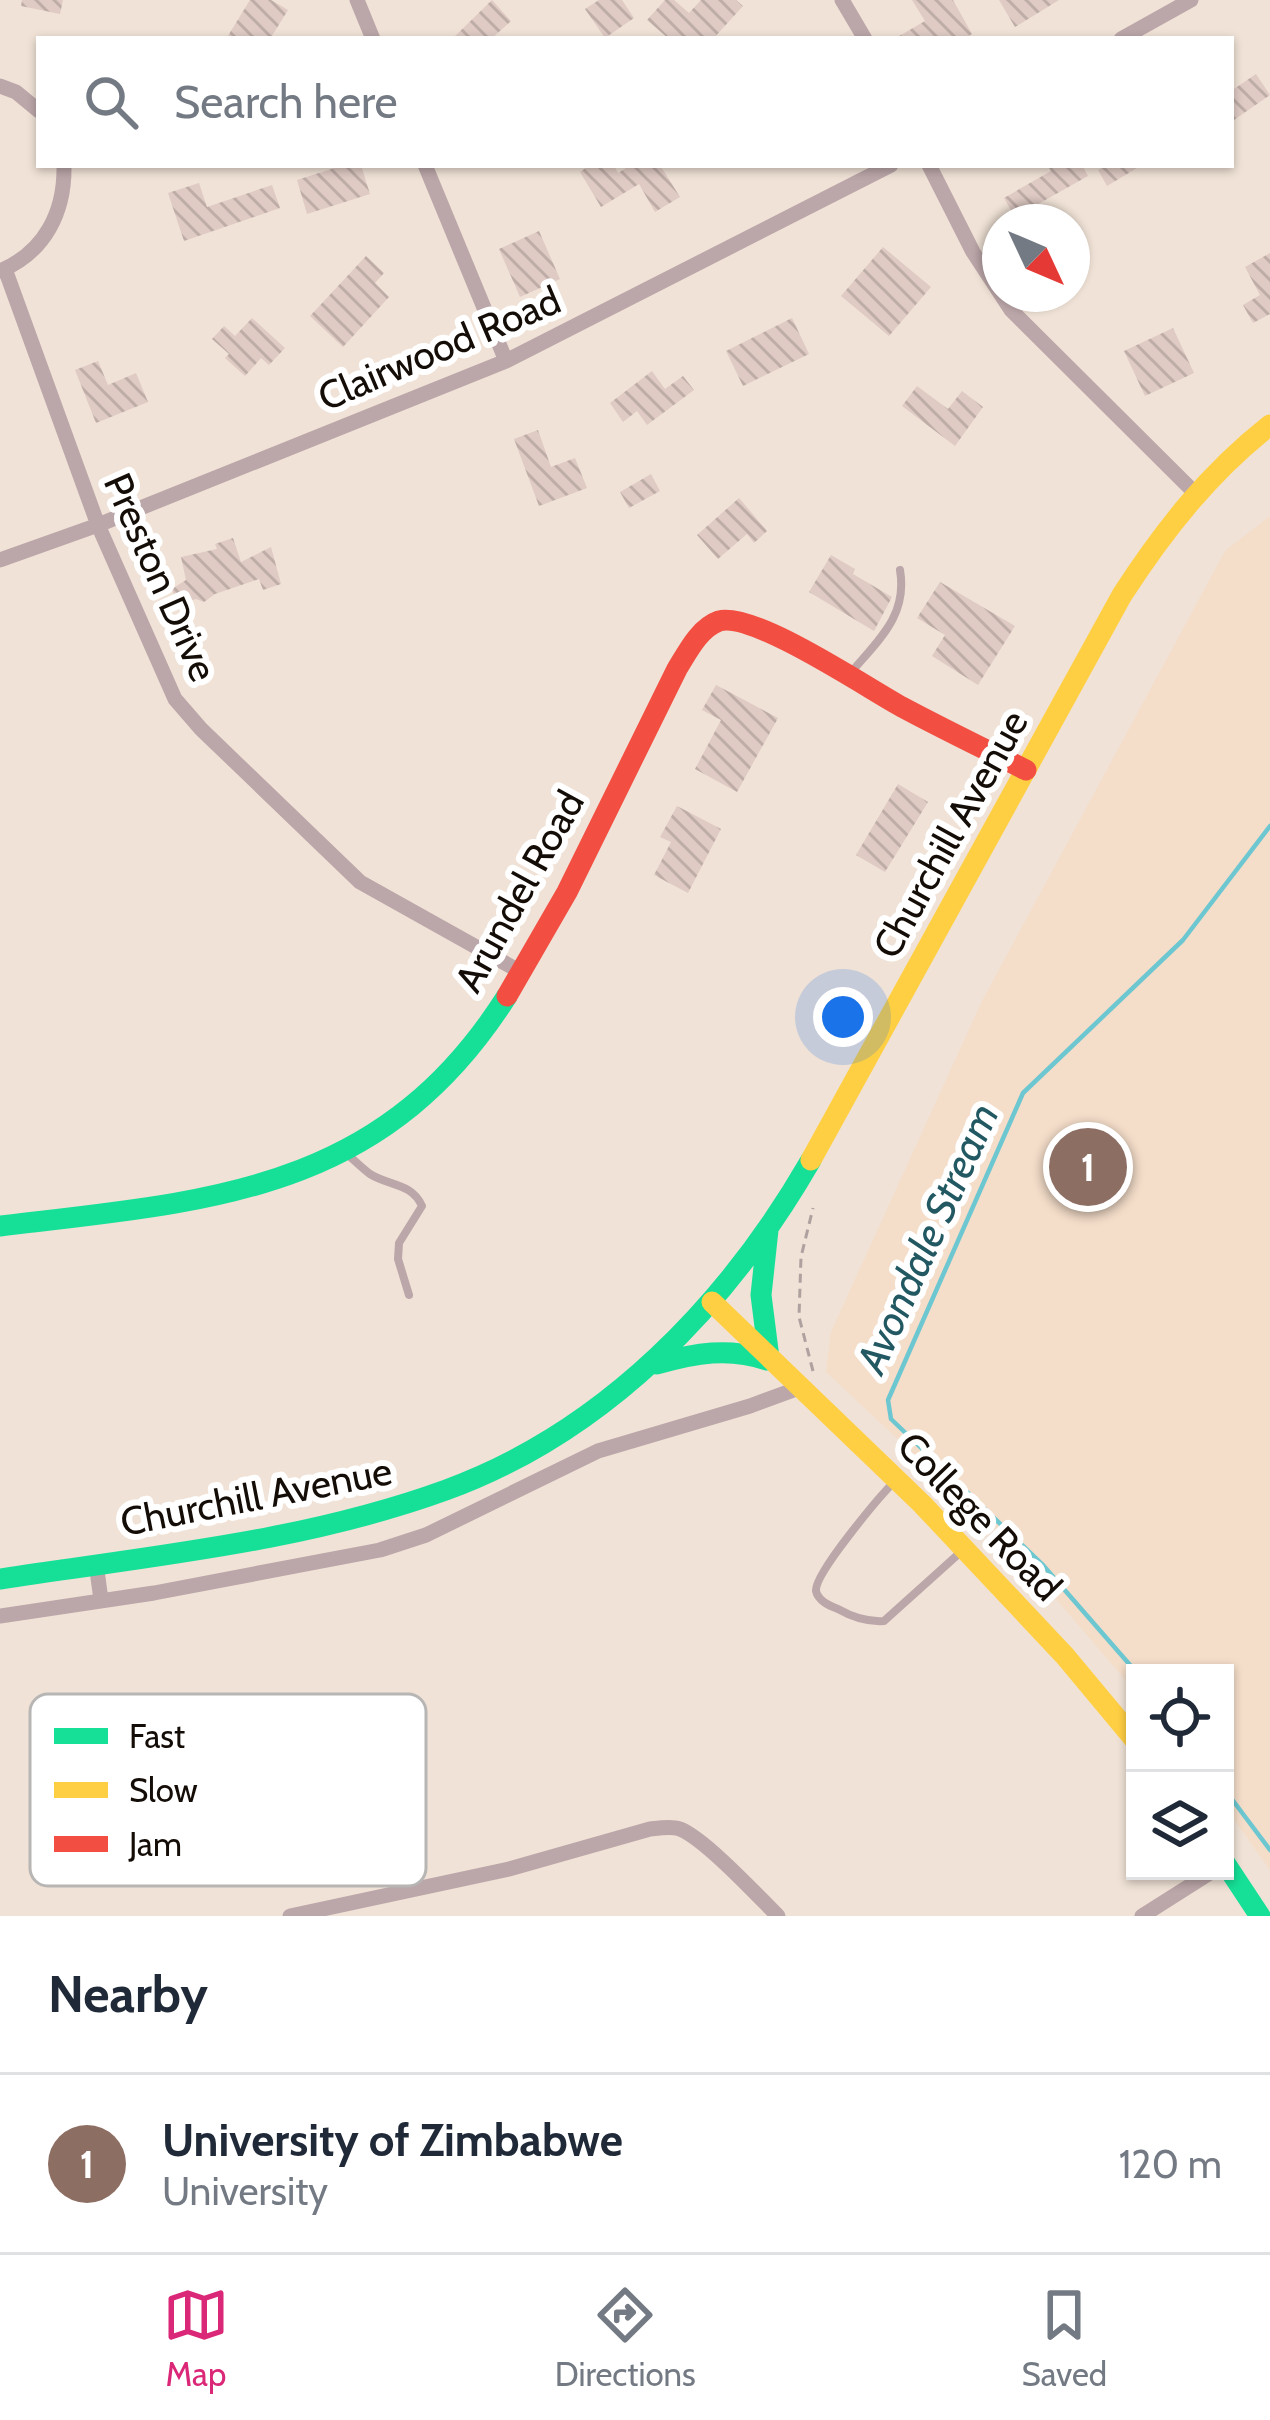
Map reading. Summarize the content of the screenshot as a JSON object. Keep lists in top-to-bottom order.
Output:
{
  "streets": {
    "main road": ["Churchill Avenue", "Arundel Road", "College Road"],
    "street": ["Clairwood Road", "Preston Drive"]
  },
  "crossings": [
    ["Clairwood Road", "Preston Drive"],
    ["Preston Drive", "Arundel Road"],
    ["Churchill Avenue", "Arundel Road"],
    ["Churchill Avenue", "College Road"]
  ],
  "water": ["Avondale Stream"],
  "legend": ["Fast", "Slow", "Jam"],
  "north": "bottom right",
  "page": {
    "search": "Search here",
    "pins": "1",
    "heading": "Nearby",
    "list": [
      {
        "mark": "1",
        "name": "University of Zimbabwe",
        "note": "University",
        "value": "120 m"
      }
    ],
    "nav": ["Map", "Directions", "Saved"]
  }
}
